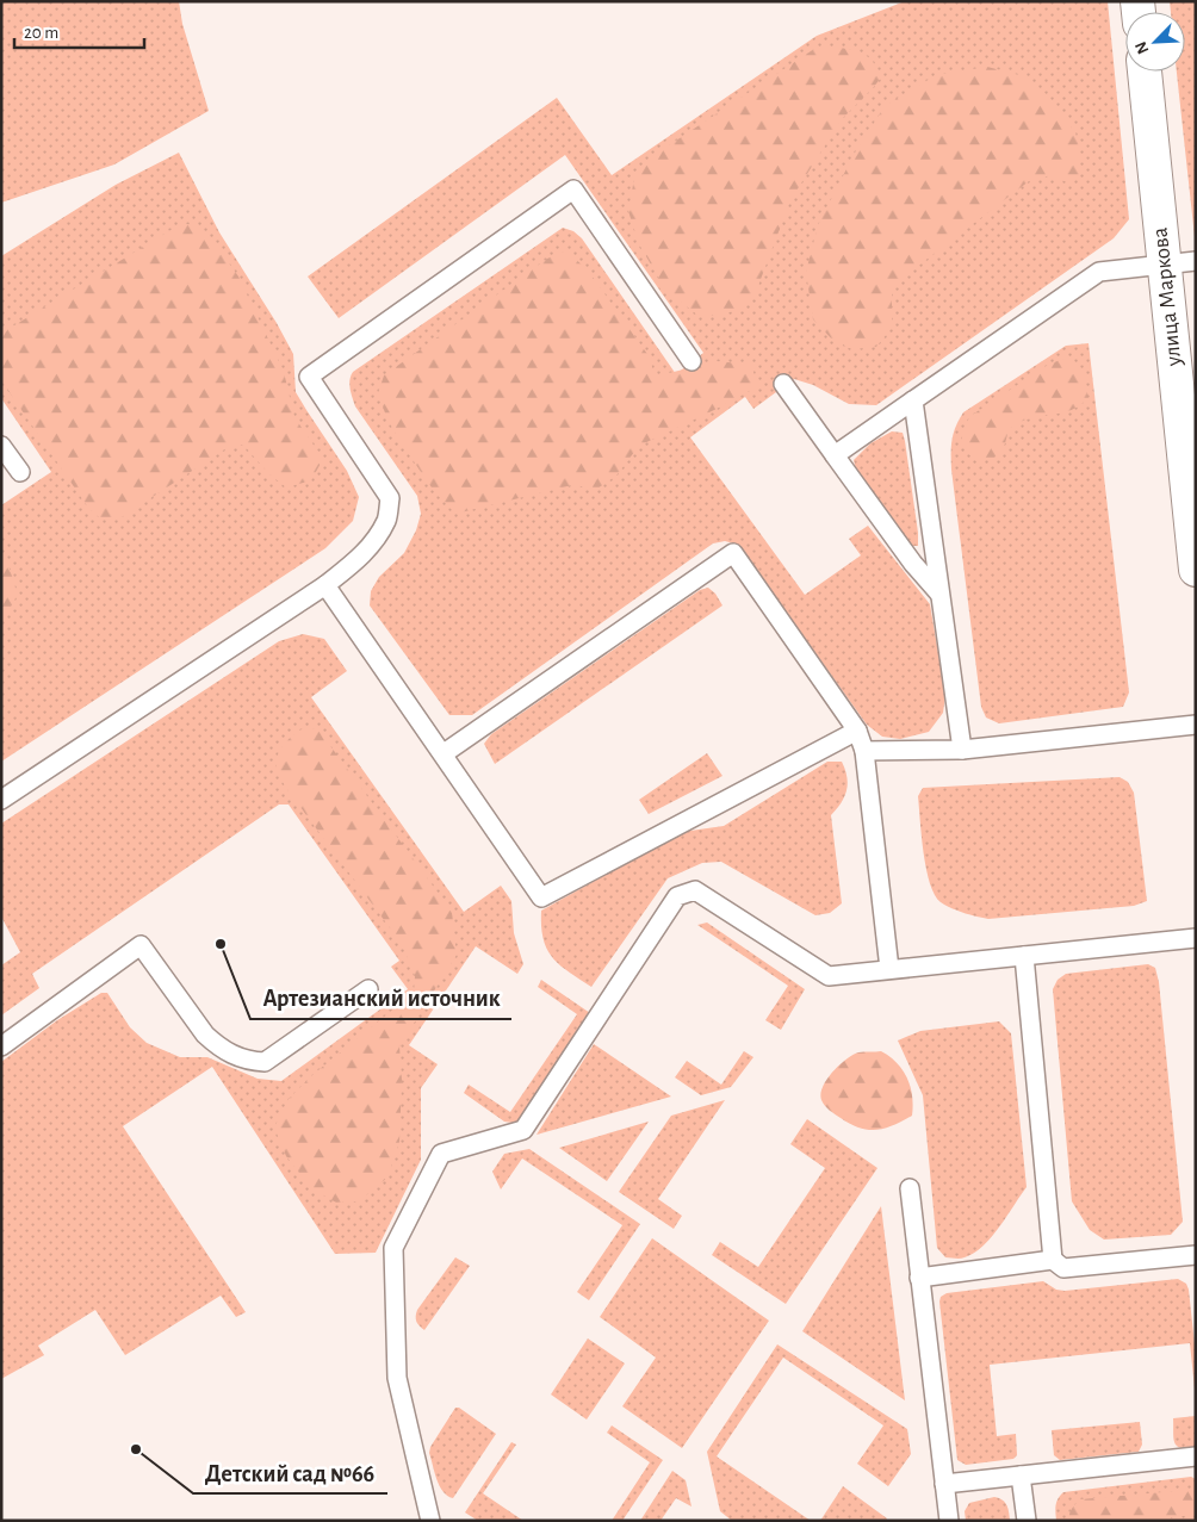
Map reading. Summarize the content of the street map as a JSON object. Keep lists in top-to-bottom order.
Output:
{
  "streets": {
    "street": ["улица Маркова"]
  },
  "places": ["Артезианский источник", "Детский сад №66"],
  "scale_bar": "20 m",
  "north": "bottom left"
}
